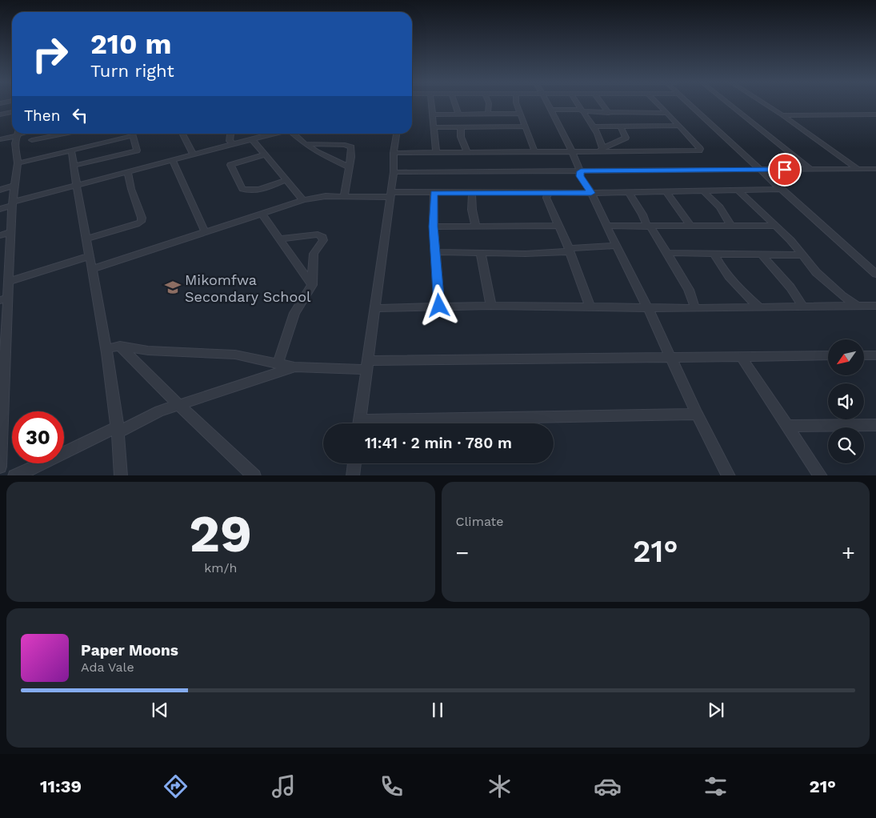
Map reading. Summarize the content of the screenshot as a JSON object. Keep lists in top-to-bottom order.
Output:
{
  "places": {
    "school or university": ["Mikomfwa Secondary School"]
  },
  "north": "bottom left",
  "page": {
    "turn": ["210 m", "Turn right"],
    "then": "Then",
    "limit": "30",
    "trip": "11:41 · 2 min · 780 m",
    "tile": [
      ["29", "km/h"],
      "Climate"
    ],
    "heat": ["−", "21°", "+"],
    "song": ["Paper Moons", "Ada Vale"],
    "tabs": ["11:39", "21°"]
  }
}
